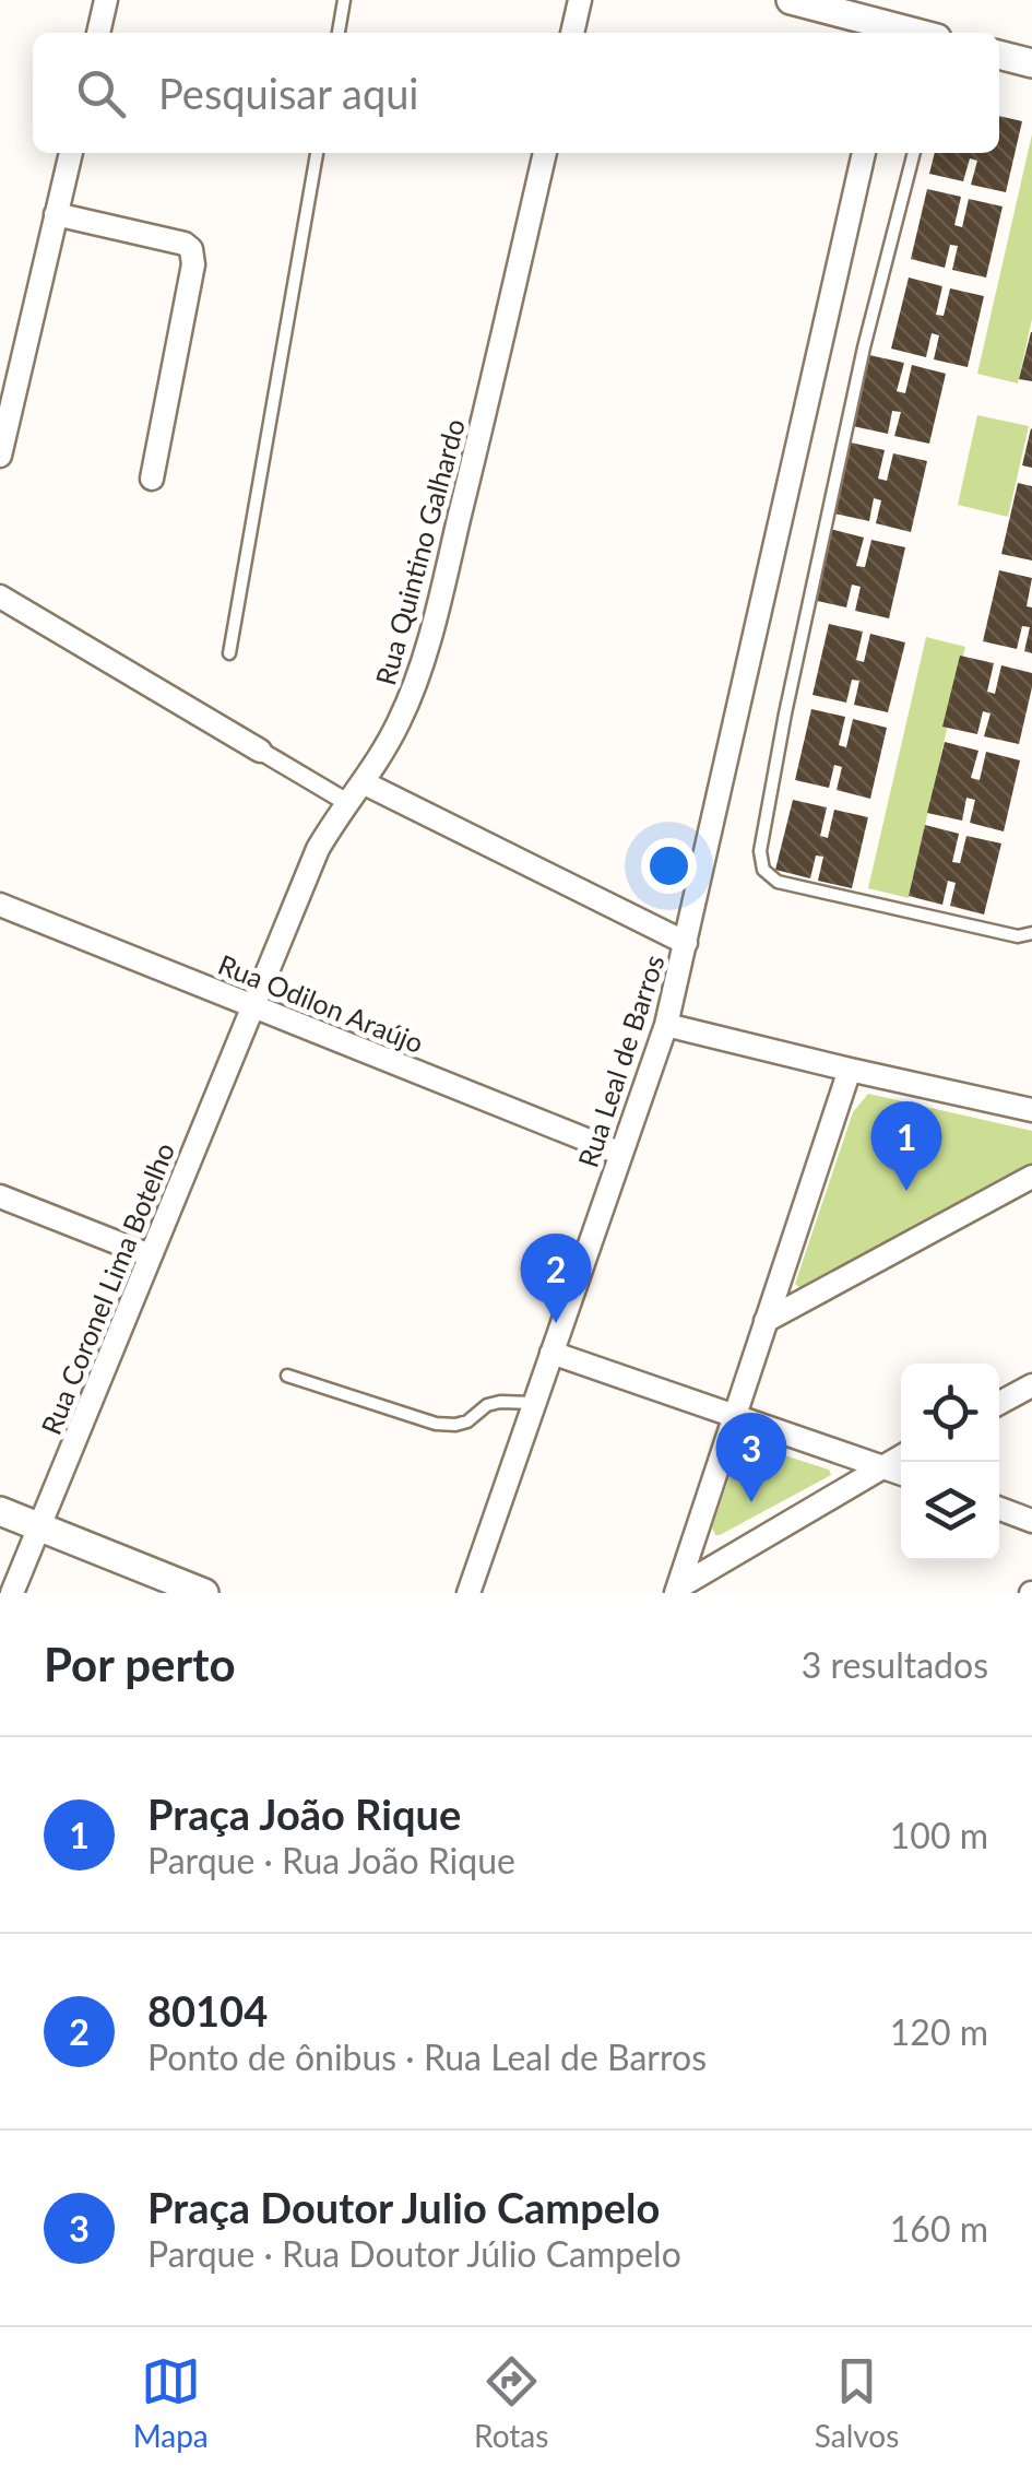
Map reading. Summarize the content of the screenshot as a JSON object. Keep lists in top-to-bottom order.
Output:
{
  "streets": {
    "street": [
      "Rua Quintino Galhardo",
      "Rua Odilon Araújo",
      "Rua Leal de Barros",
      "Rua Coronel Lima Botelho"
    ]
  },
  "crossings": [
    ["Rua Quintino Galhardo", "Rua Odilon Araújo"],
    ["Rua Quintino Galhardo", "Rua Coronel Lima Botelho"],
    ["Rua Odilon Araújo", "Rua Leal de Barros"],
    ["Rua Odilon Araújo", "Rua Coronel Lima Botelho"]
  ],
  "page": {
    "search": "Pesquisar aqui",
    "pins": ["1", "2", "3"],
    "heading": ["Por perto", "3 resultados"],
    "list": [
      {
        "mark": "1",
        "name": "Praça João Rique",
        "note": "Parque · Rua João Rique",
        "value": "100 m"
      },
      {
        "mark": "2",
        "name": "80104",
        "note": "Ponto de ônibus · Rua Leal de Barros",
        "value": "120 m"
      },
      {
        "mark": "3",
        "name": "Praça Doutor Julio Campelo",
        "note": "Parque · Rua Doutor Júlio Campelo",
        "value": "160 m"
      }
    ],
    "nav": ["Mapa", "Rotas", "Salvos"]
  }
}
